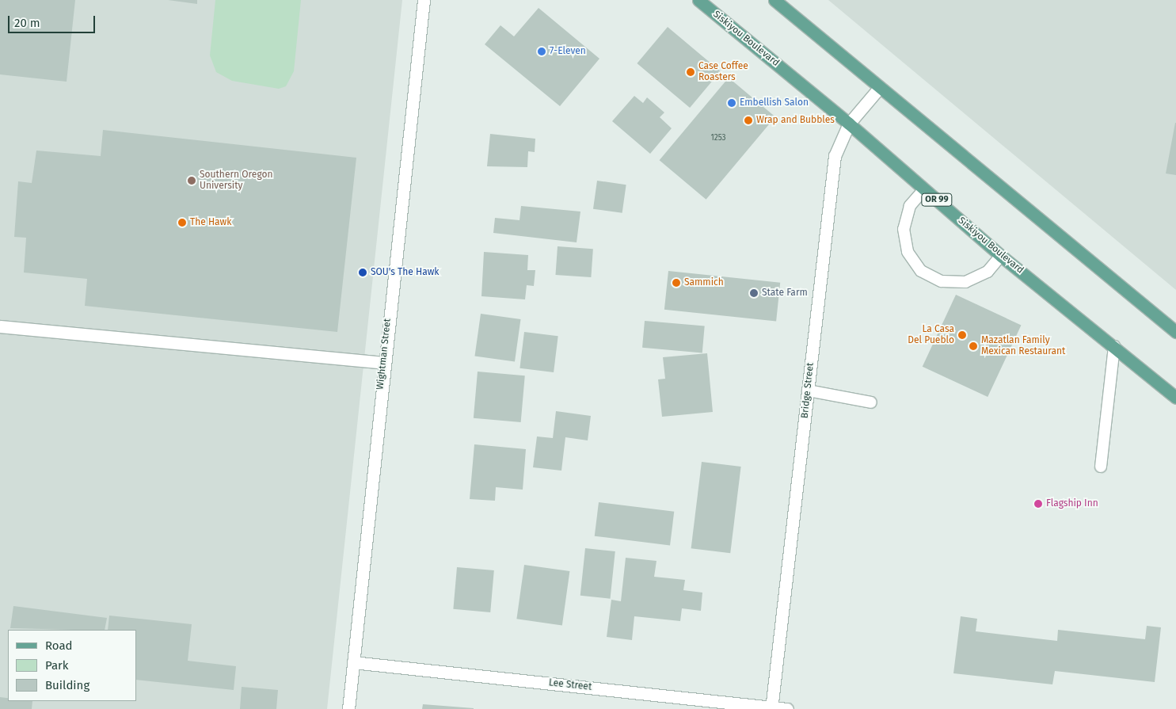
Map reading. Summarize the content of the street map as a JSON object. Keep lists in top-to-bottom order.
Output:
{
  "streets": {
    "main road": ["Siskiyou Boulevard", "OR 99"],
    "street": ["Wightman Street", "Bridge Street", "Lee Street"]
  },
  "crossings": [
    ["Siskiyou Boulevard", "Bridge Street"],
    ["Wightman Street", "Lee Street"],
    ["Bridge Street", "Lee Street"]
  ],
  "places": [
    "7-Eleven",
    "Case Coffee Roasters",
    "Embellish Salon",
    "Wrap and Bubbles",
    "Southern Oregon University",
    "The Hawk",
    "SOU's The Hawk",
    "Sammich",
    "State Farm",
    "La Casa Del Pueblo",
    "Mazatlan Family Mexican Restaurant",
    "Flagship Inn"
  ],
  "house_numbers": ["1253"],
  "legend": ["Road", "Park", "Building"],
  "scale_bar": "20 m"
}
